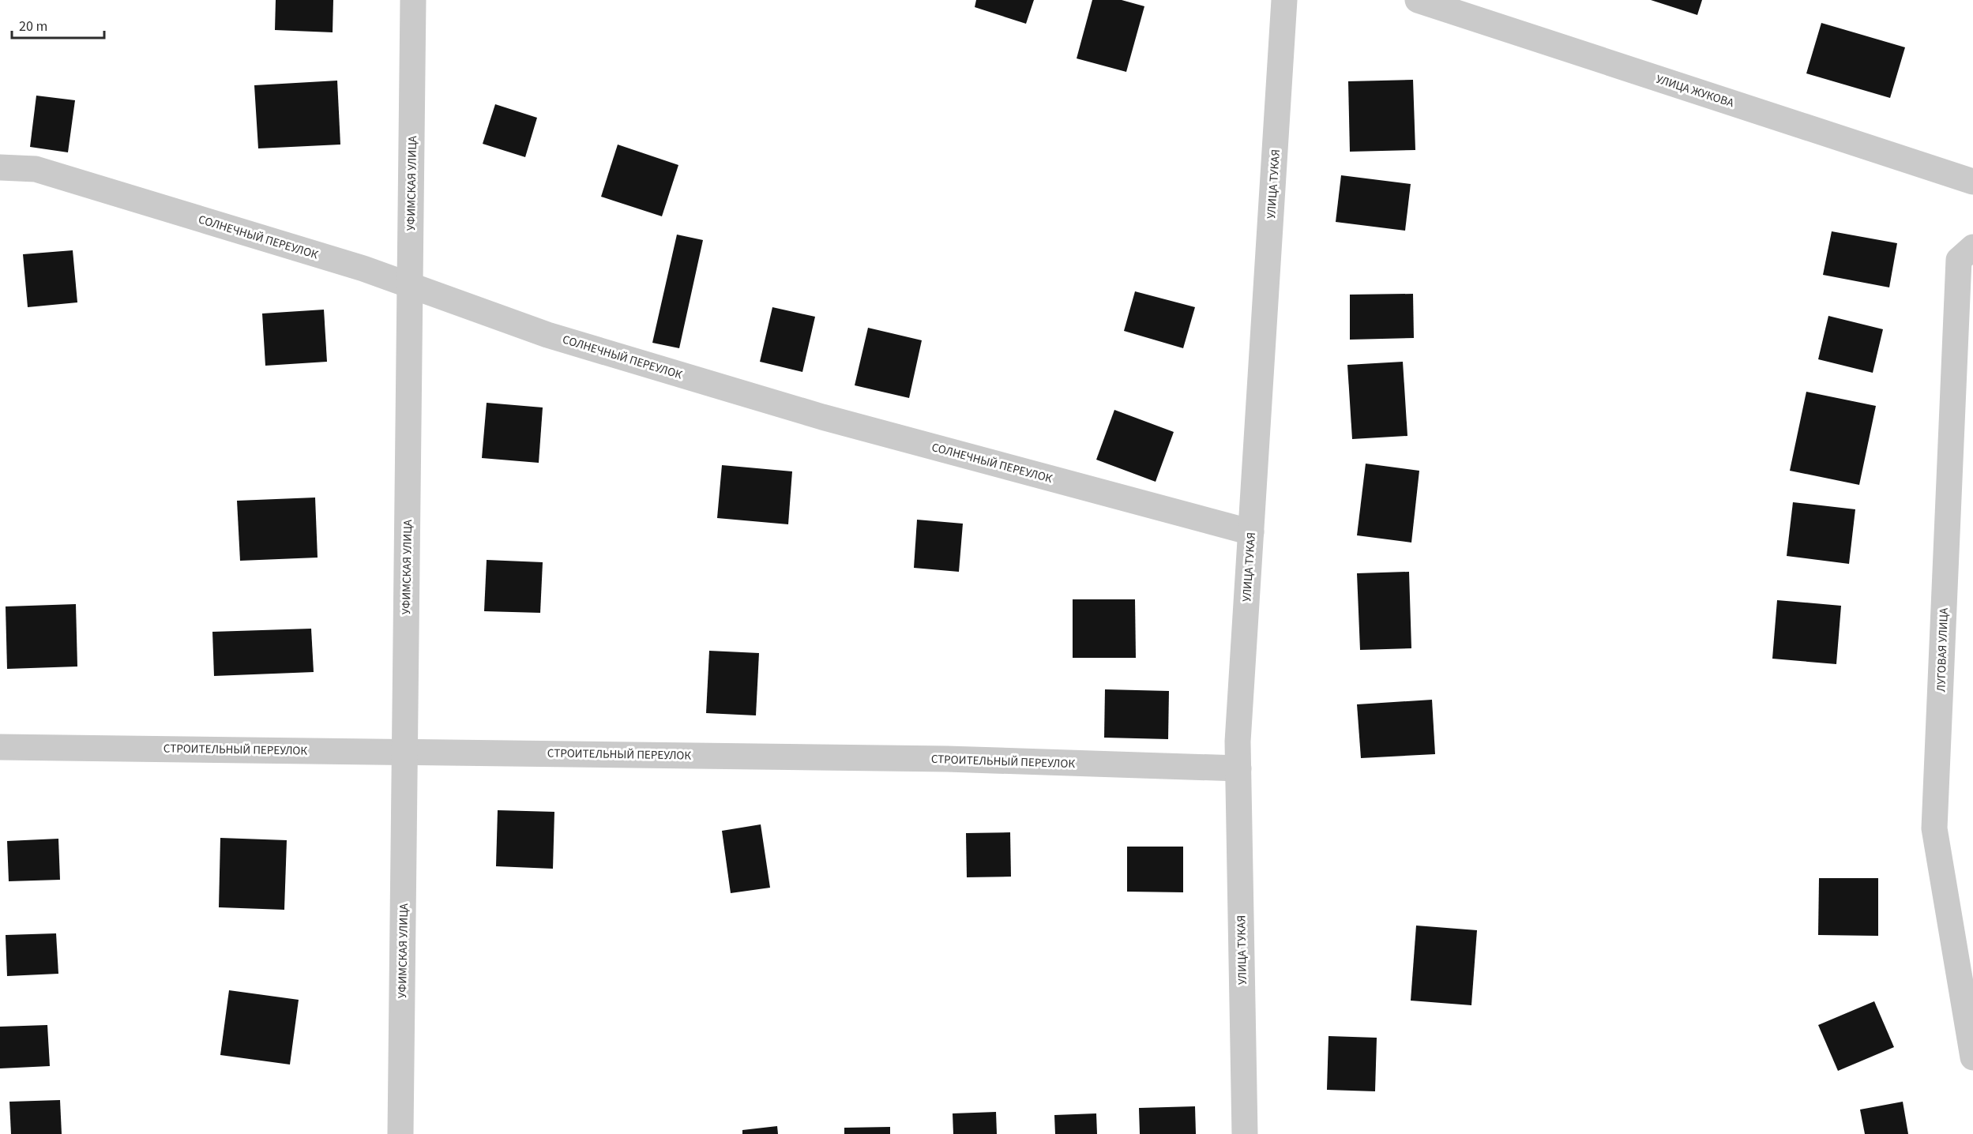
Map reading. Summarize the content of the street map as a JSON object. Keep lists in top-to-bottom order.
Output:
{
  "streets": {
    "street": [
      "УЛИЦА ЖУКОВА",
      "УФИМСКАЯ УЛИЦА",
      "УЛИЦА ТУКАЯ",
      "СОЛНЕЧНЫЙ ПЕРЕУЛОК",
      "ЛУГОВАЯ УЛИЦА",
      "СТРОИТЕЛЬНЫЙ ПЕРЕУЛОК"
    ]
  },
  "crossings": [
    ["УФИМСКАЯ УЛИЦА", "СОЛНЕЧНЫЙ ПЕРЕУЛОК"],
    ["УФИМСКАЯ УЛИЦА", "СТРОИТЕЛЬНЫЙ ПЕРЕУЛОК"],
    ["УЛИЦА ТУКАЯ", "СОЛНЕЧНЫЙ ПЕРЕУЛОК"],
    ["УЛИЦА ТУКАЯ", "СТРОИТЕЛЬНЫЙ ПЕРЕУЛОК"]
  ],
  "scale_bar": "20 m"
}
